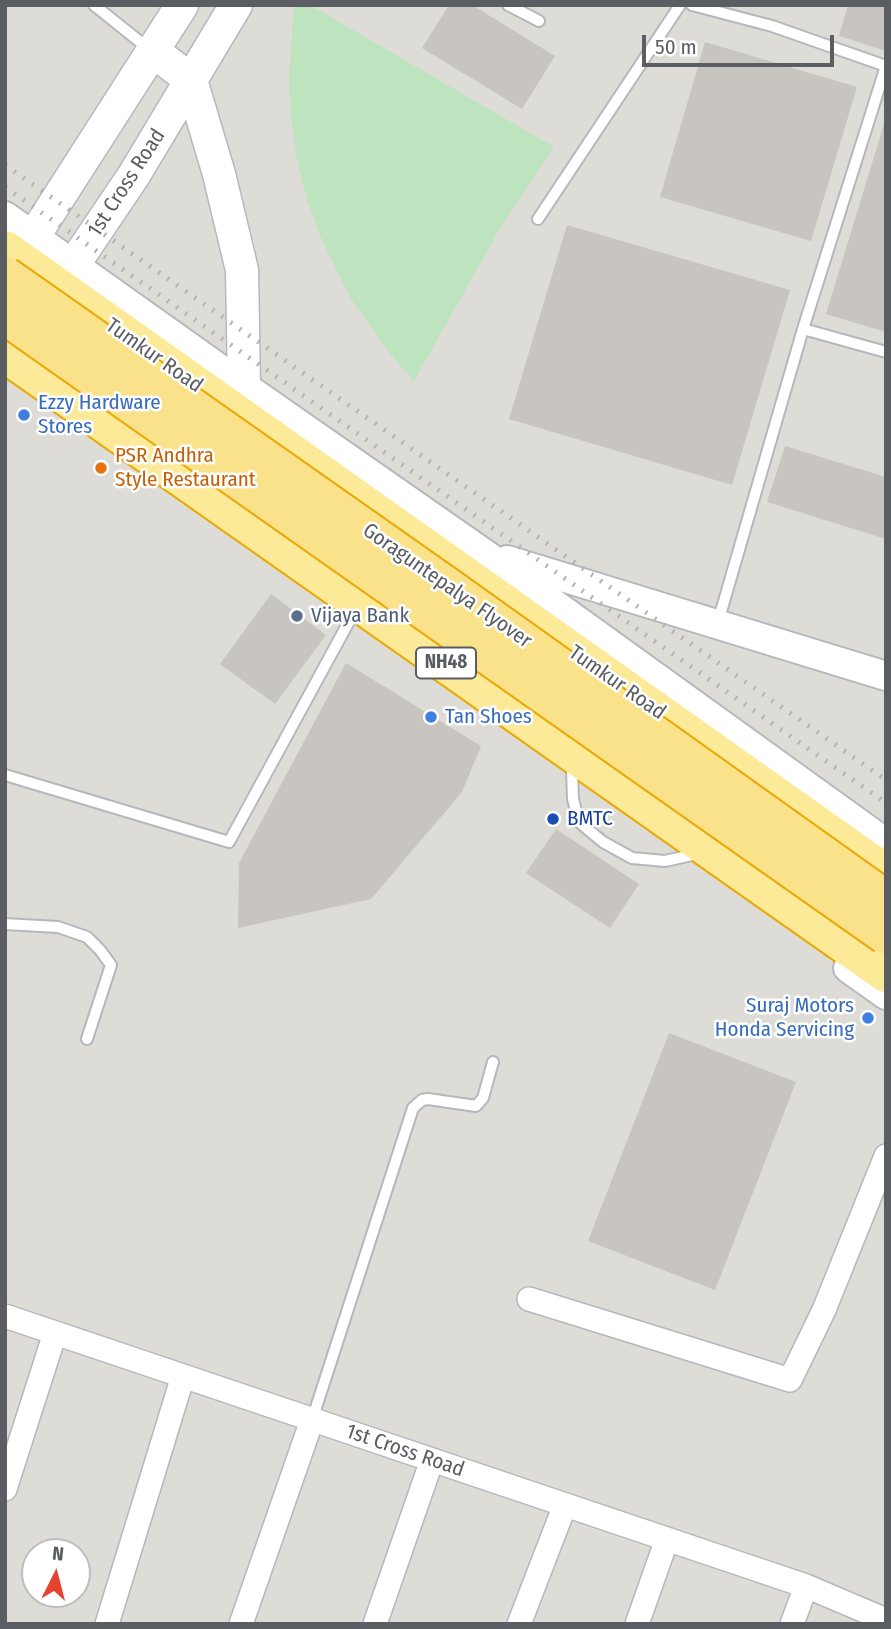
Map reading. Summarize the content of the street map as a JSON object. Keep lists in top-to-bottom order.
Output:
{
  "streets": {
    "highway": ["Tumkur Road", "Goraguntepalya Flyover", "NH48"],
    "main road": ["1st Cross Road"]
  },
  "crossings": [
    ["1st Cross Road", "Tumkur Road"],
    ["1st Cross Road", "NH48"],
    ["Tumkur Road", "Goraguntepalya Flyover"]
  ],
  "places": [
    "Ezzy Hardware Stores",
    "PSR Andhra Style Restaurant",
    "Vijaya Bank",
    "Tan Shoes",
    "BMTC",
    "Suraj Motors Honda Servicing"
  ],
  "scale_bar": "50 m",
  "north": "top"
}
